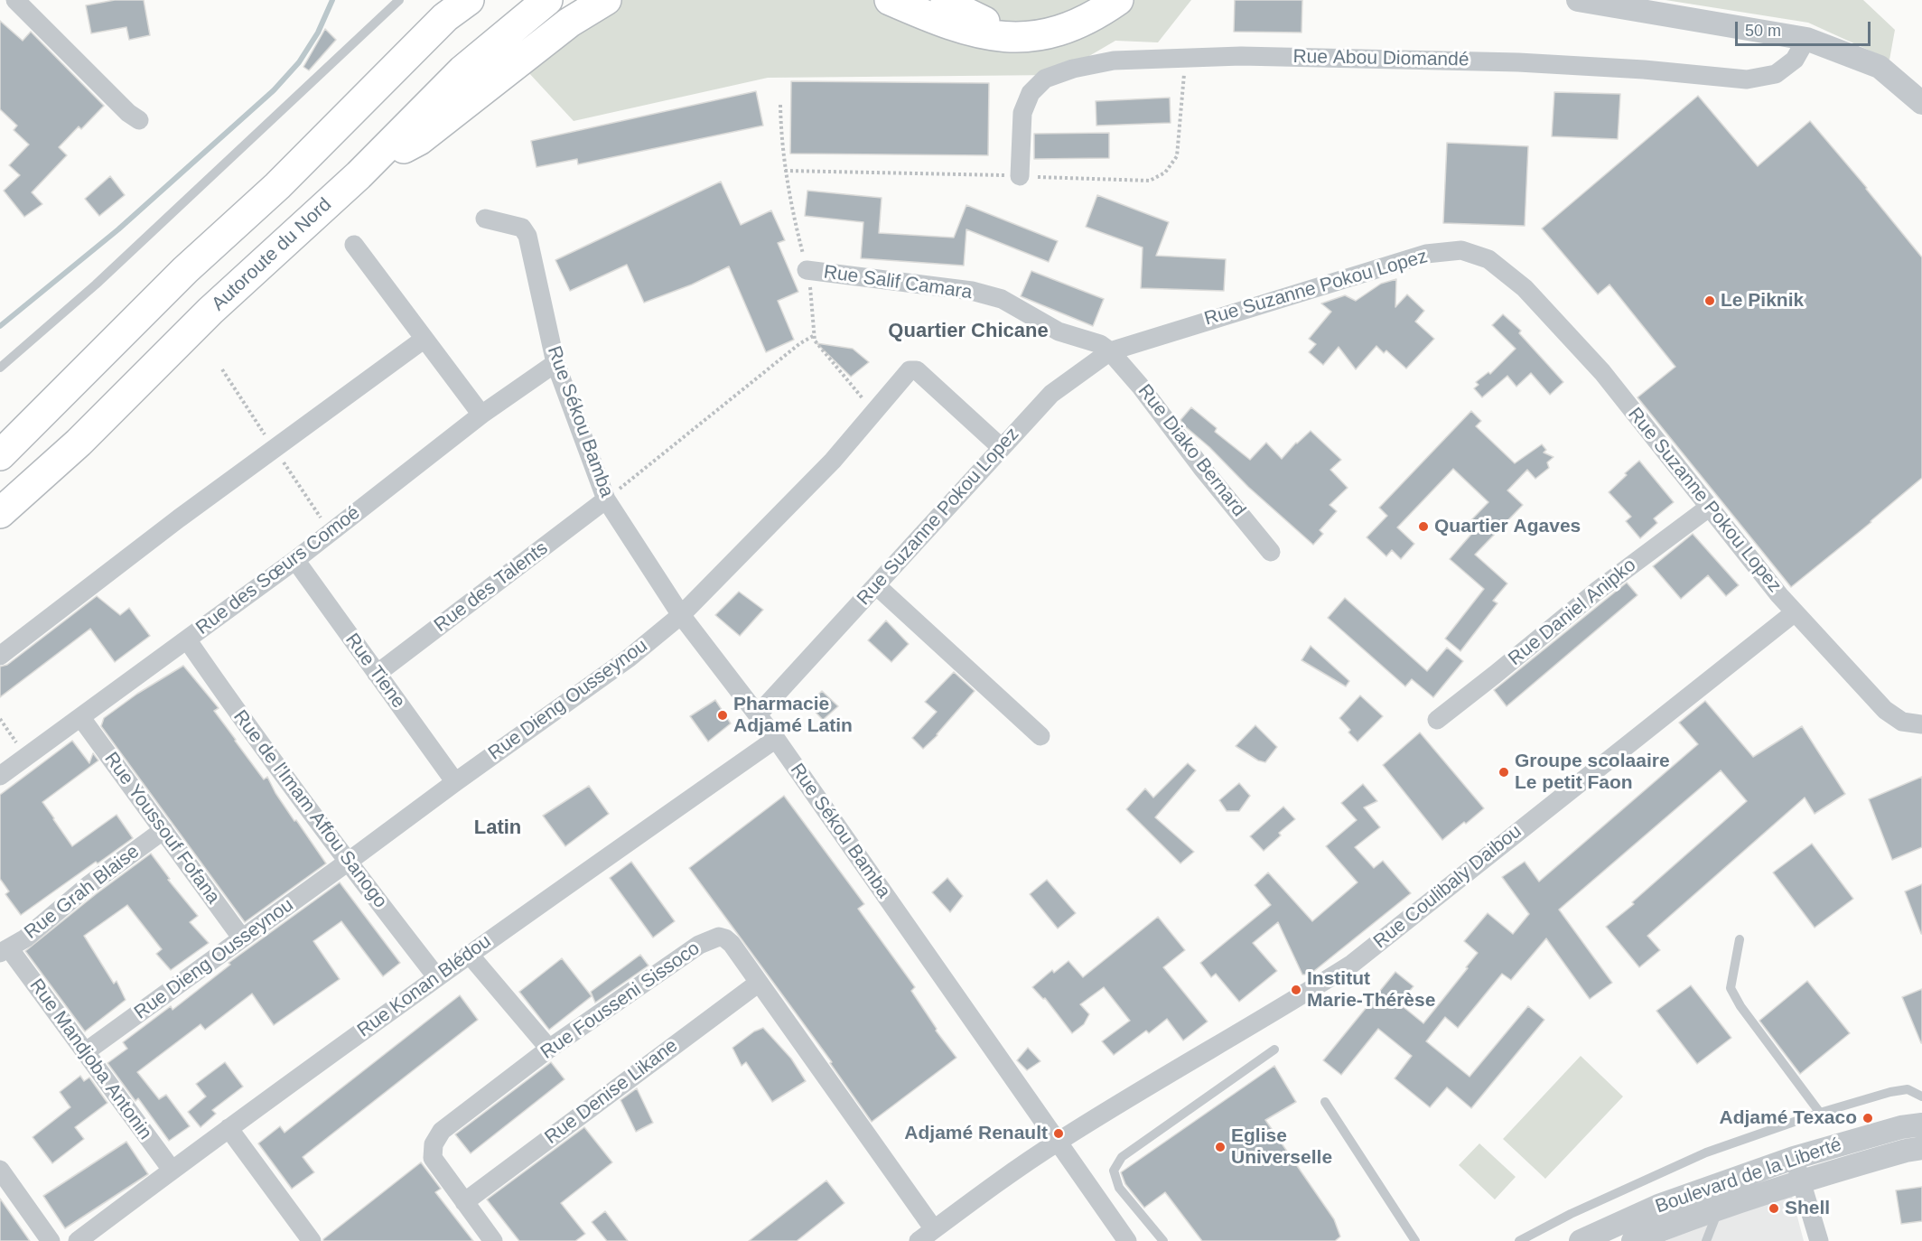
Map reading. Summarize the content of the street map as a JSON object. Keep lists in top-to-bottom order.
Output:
{
  "streets": {
    "highway": ["Autoroute du Nord"],
    "street": [
      "Rue Abou Diomandé",
      "Rue Salif Camara",
      "Rue Suzanne Pokou Lopez",
      "Rue Sékou Bamba",
      "Rue Diako Bernard",
      "Rue des Sœurs Comoé",
      "Rue des Talents",
      "Rue Daniel Anipko",
      "Rue Tiene",
      "Rue Dieng Ousseynou",
      "Rue de l'Imam Affou Sanogo",
      "Rue Youssouf Fofana",
      "Rue Coulibaly Daibou",
      "Rue Grah Blaise",
      "Rue Konan Blédou",
      "Rue Fousseni Sissoco",
      "Rue Mandjoba Antonin",
      "Rue Denise Likane",
      "Boulevard de la Liberté"
    ]
  },
  "crossings": [
    ["Rue Salif Camara", "Rue Suzanne Pokou Lopez"],
    ["Rue Salif Camara", "Rue Diako Bernard"],
    ["Rue Suzanne Pokou Lopez", "Rue Sékou Bamba"],
    ["Rue Suzanne Pokou Lopez", "Rue Diako Bernard"],
    ["Rue Suzanne Pokou Lopez", "Rue Daniel Anipko"],
    ["Rue Suzanne Pokou Lopez", "Rue Dieng Ousseynou"],
    ["Rue Suzanne Pokou Lopez", "Rue Coulibaly Daibou"],
    ["Rue Sékou Bamba", "Rue des Sœurs Comoé"],
    ["Rue Sékou Bamba", "Rue des Talents"],
    ["Rue Sékou Bamba", "Rue Dieng Ousseynou"],
    ["Rue Sékou Bamba", "Rue Coulibaly Daibou"],
    ["Rue Sékou Bamba", "Rue Konan Blédou"],
    ["Rue des Sœurs Comoé", "Rue Tiene"],
    ["Rue des Sœurs Comoé", "Rue de l'Imam Affou Sanogo"],
    ["Rue des Sœurs Comoé", "Rue Youssouf Fofana"],
    ["Rue des Talents", "Rue Tiene"],
    ["Rue Tiene", "Rue Dieng Ousseynou"],
    ["Rue Dieng Ousseynou", "Rue de l'Imam Affou Sanogo"],
    ["Rue Dieng Ousseynou", "Rue Youssouf Fofana"],
    ["Rue Dieng Ousseynou", "Rue Mandjoba Antonin"],
    ["Rue de l'Imam Affou Sanogo", "Rue Konan Blédou"],
    ["Rue Youssouf Fofana", "Rue Grah Blaise"],
    ["Rue Coulibaly Daibou", "Rue Fousseni Sissoco"],
    ["Rue Grah Blaise", "Rue Mandjoba Antonin"],
    ["Rue Konan Blédou", "Rue Mandjoba Antonin"],
    ["Rue Fousseni Sissoco", "Rue Denise Likane"]
  ],
  "districts": ["Quartier Chicane", "Latin"],
  "places": [
    "Le Piknik",
    "Quartier Agaves",
    "Pharmacie Adjamé Latin",
    "Groupe scolaaire Le petit Faon",
    "Institut Marie-Thérèse",
    "Adjamé Texaco",
    "Adjamé Renault",
    "Eglise Universelle",
    "Shell"
  ],
  "scale_bar": "50 m"
}
